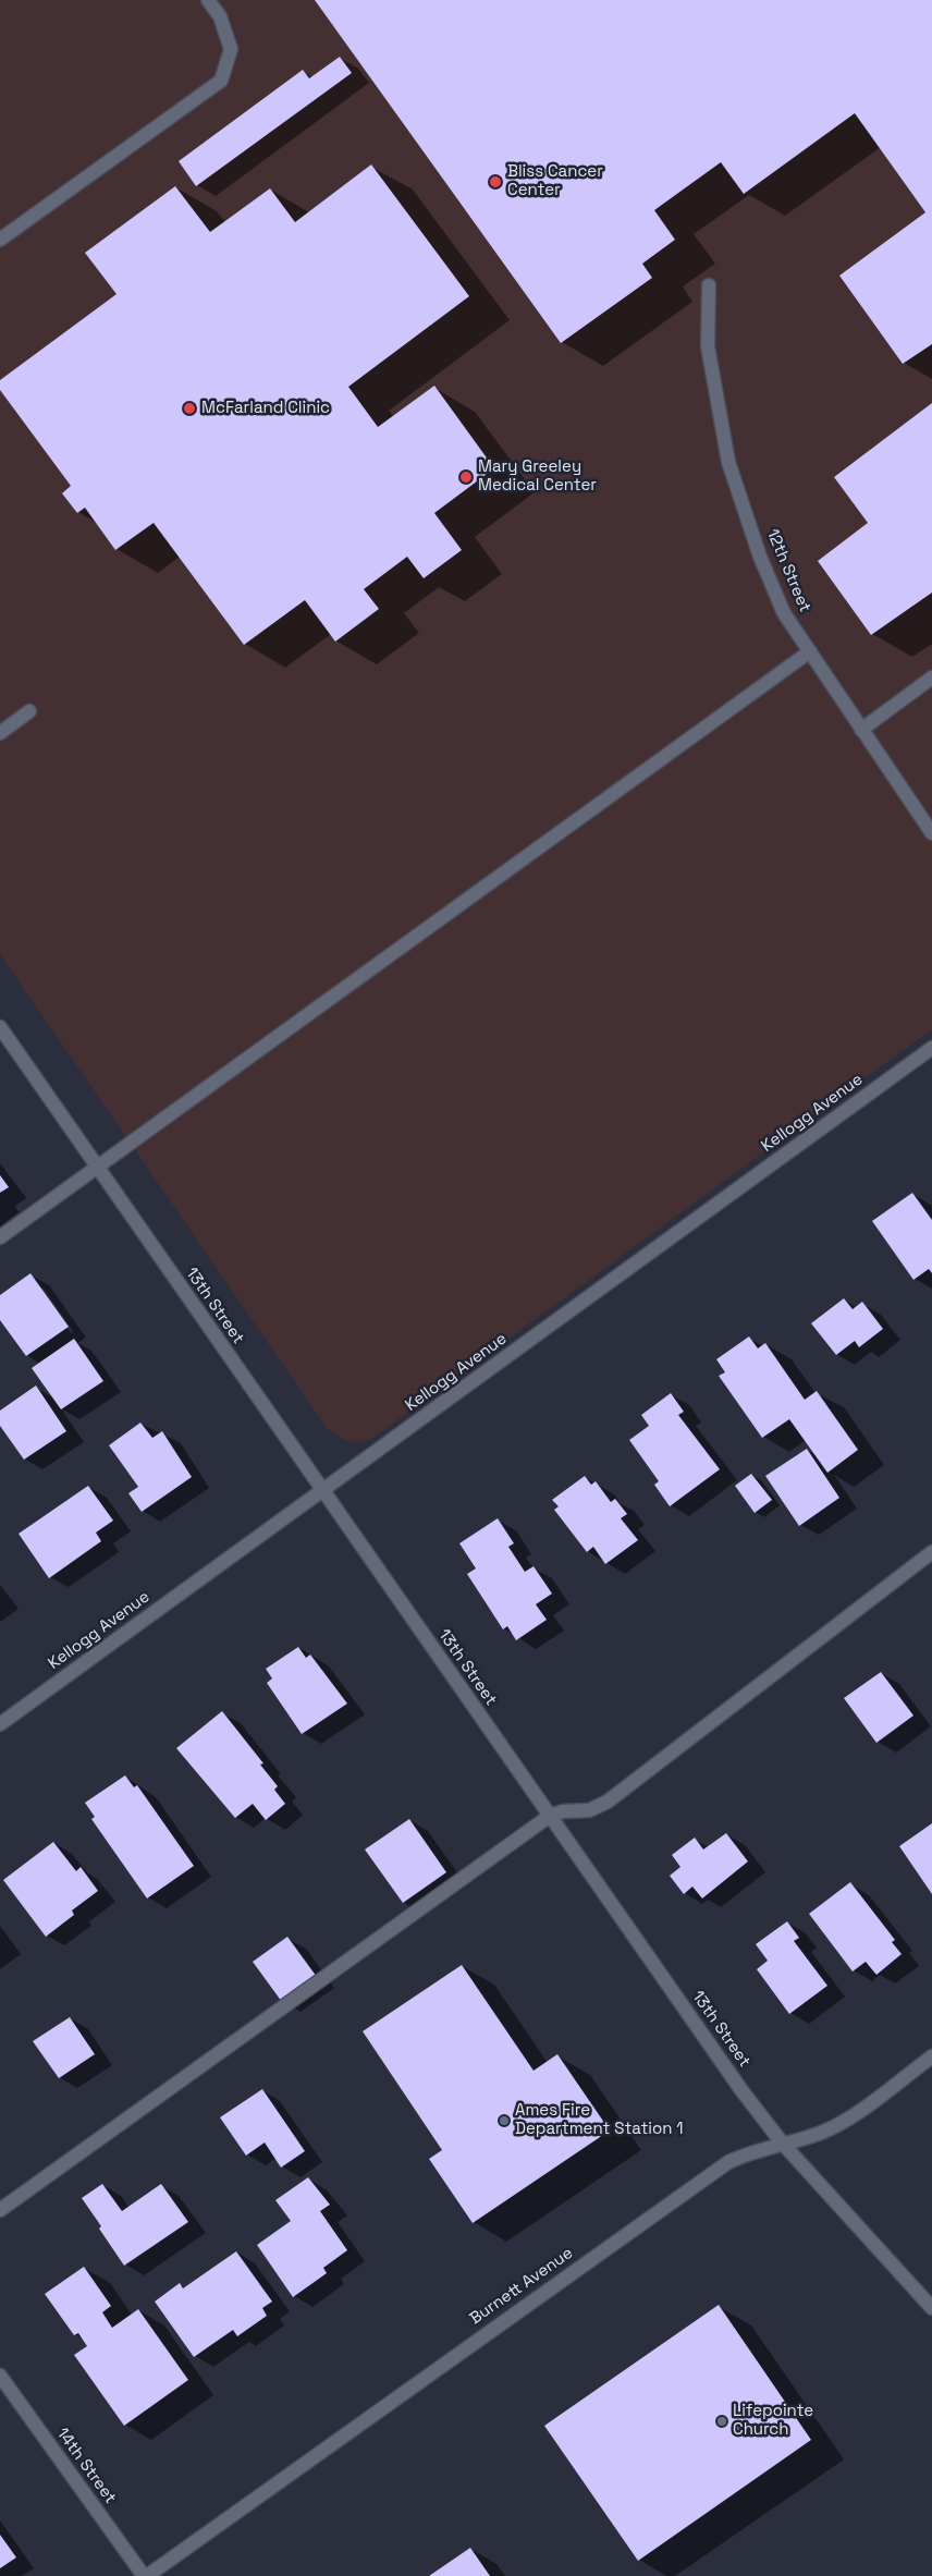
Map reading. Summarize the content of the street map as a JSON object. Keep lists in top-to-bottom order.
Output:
{
  "streets": {
    "street": [
      "12th Street",
      "Kellogg Avenue",
      "13th Street",
      "Burnett Avenue",
      "14th Street"
    ]
  },
  "crossings": [
    ["Kellogg Avenue", "13th Street"],
    ["13th Street", "Burnett Avenue"],
    ["Burnett Avenue", "14th Street"]
  ],
  "places": [
    "Bliss Cancer Center",
    "McFarland Clinic",
    "Mary Greeley Medical Center",
    "Ames Fire Department Station 1",
    "Lifepointe Church"
  ]
}
